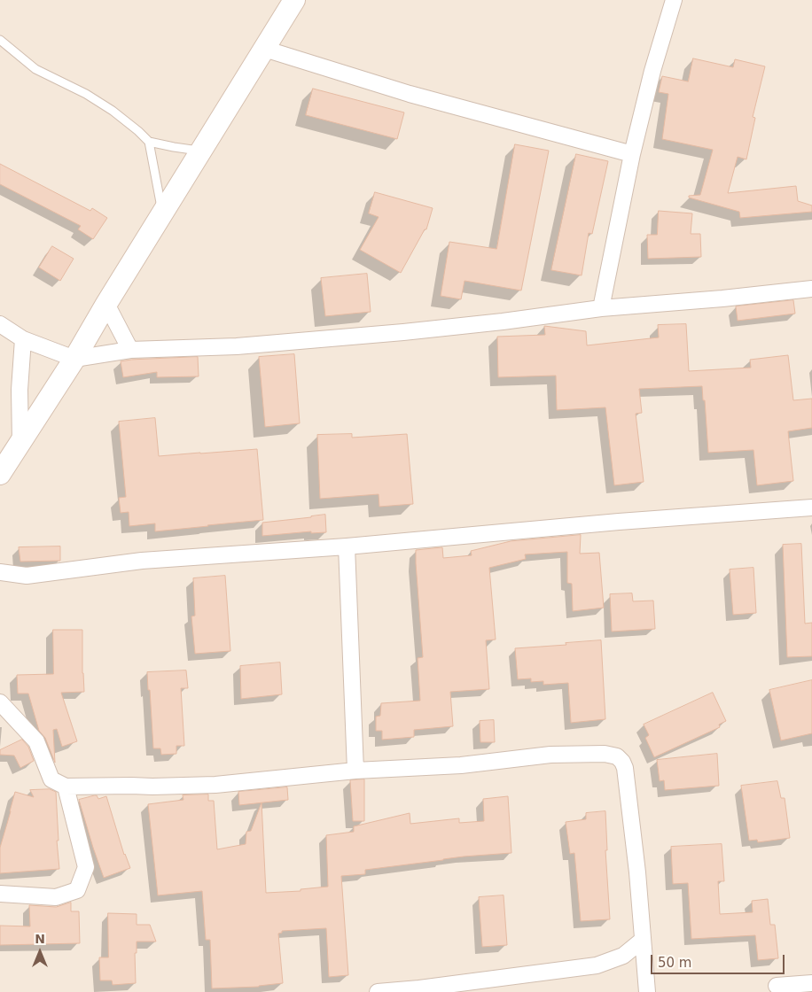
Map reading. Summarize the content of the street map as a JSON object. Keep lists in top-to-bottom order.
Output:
{
  "scale_bar": "50 m",
  "north": "top"
}
